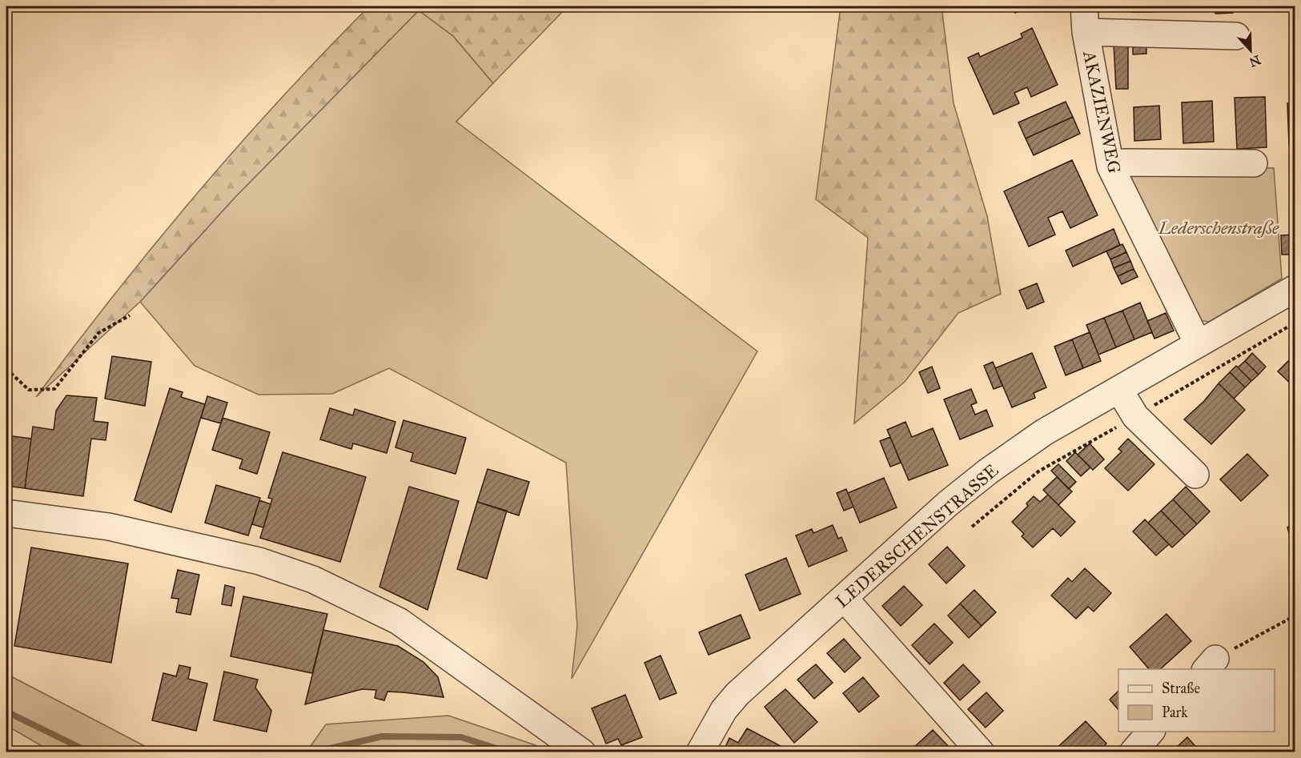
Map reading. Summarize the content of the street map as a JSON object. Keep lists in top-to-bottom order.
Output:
{
  "streets": {
    "street": ["AKAZIENWEG", "LEDERSCHENSTRASSE"]
  },
  "crossings": [
    ["AKAZIENWEG", "LEDERSCHENSTRASSE"]
  ],
  "parks": ["Lederschenstraße"],
  "legend": ["Straße", "Park"],
  "north": "bottom"
}
